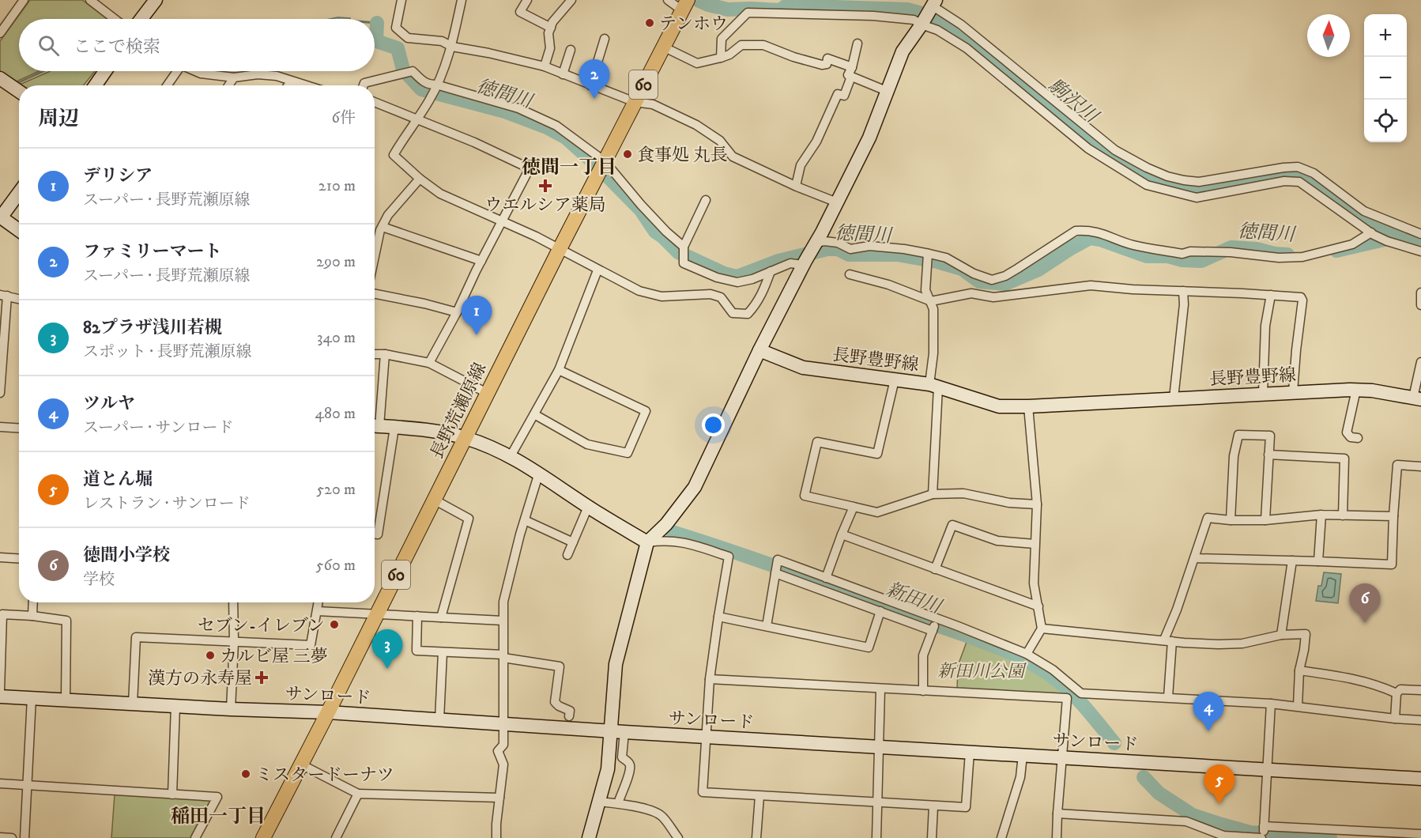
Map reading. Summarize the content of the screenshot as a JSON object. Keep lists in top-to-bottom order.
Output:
{
  "streets": {
    "main road": ["60", "長野荒瀬原線"],
    "street": ["長野豊野線", "サンロード"]
  },
  "crossings": [
    ["長野荒瀬原線", "サンロード"]
  ],
  "districts": ["徳間一丁目", "稲田一丁目"],
  "water": ["徳間川", "駒沢川", "新田川"],
  "parks": ["新田川公園"],
  "places": {
    "other": [
      "テンホウ",
      "食事処 丸長",
      "セブン-イレブン",
      "カルビ屋 三夢",
      "ミスタードーナツ"
    ],
    "health": ["ウエルシア薬局", "漢方の永寿屋"]
  },
  "north": "top",
  "page": {
    "map_buttons": ["+", "−"],
    "search": "ここで検索",
    "pins": [
      "2",
      "1",
      "6",
      "3",
      "4",
      "5"
    ],
    "heading": ["周辺", "6件"],
    "list": [
      {
        "mark": "1",
        "name": "デリシア",
        "note": "スーパー · 長野荒瀬原線",
        "value": "210 m"
      },
      {
        "mark": "2",
        "name": "ファミリーマート",
        "note": "スーパー · 長野荒瀬原線",
        "value": "290 m"
      },
      {
        "mark": "3",
        "name": "82プラザ浅川若槻",
        "note": "スポット · 長野荒瀬原線",
        "value": "340 m"
      },
      {
        "mark": "4",
        "name": "ツルヤ",
        "note": "スーパー · サンロード",
        "value": "480 m"
      },
      {
        "mark": "5",
        "name": "道とん堀",
        "note": "レストラン · サンロード",
        "value": "520 m"
      },
      {
        "mark": "6",
        "name": "徳間小学校",
        "note": "学校",
        "value": "560 m"
      }
    ]
  }
}
